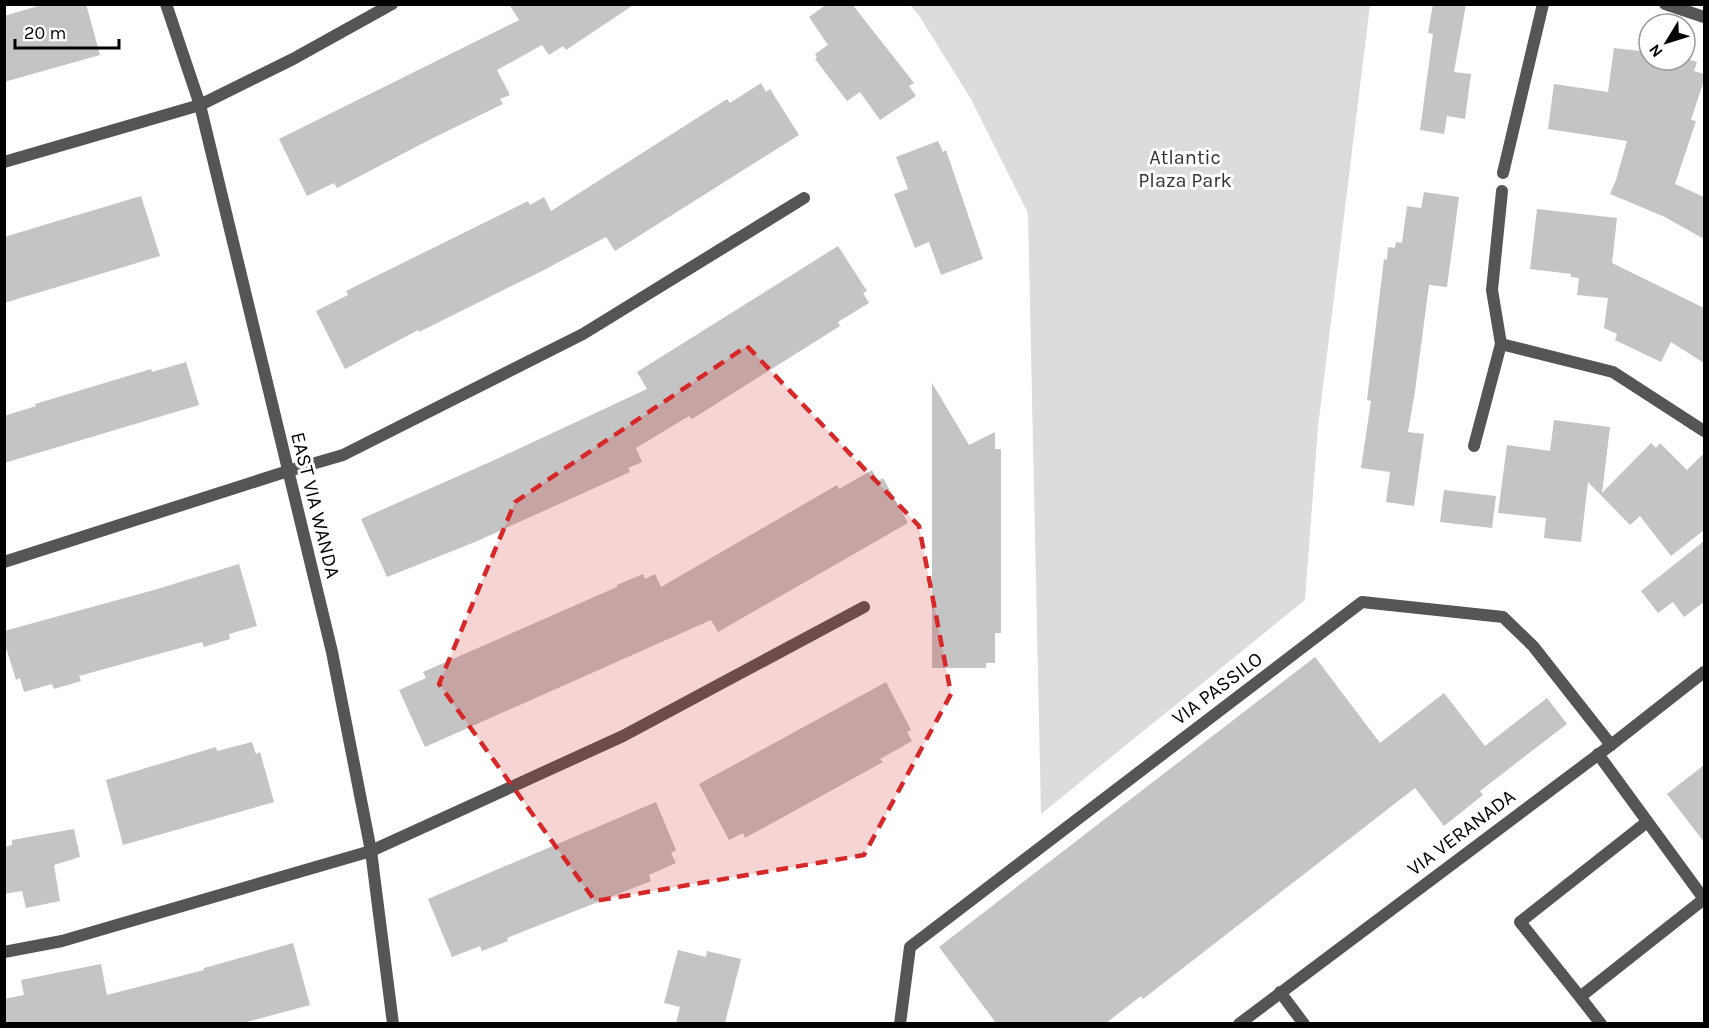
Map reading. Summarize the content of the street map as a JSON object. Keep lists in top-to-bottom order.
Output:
{
  "streets": {
    "street": ["EAST VIA WANDA", "VIA PASSILO", "VIA VERANADA"]
  },
  "crossings": [
    ["VIA PASSILO", "VIA VERANADA"]
  ],
  "parks": ["Atlantic Plaza Park"],
  "scale_bar": "20 m",
  "north": "bottom left"
}
